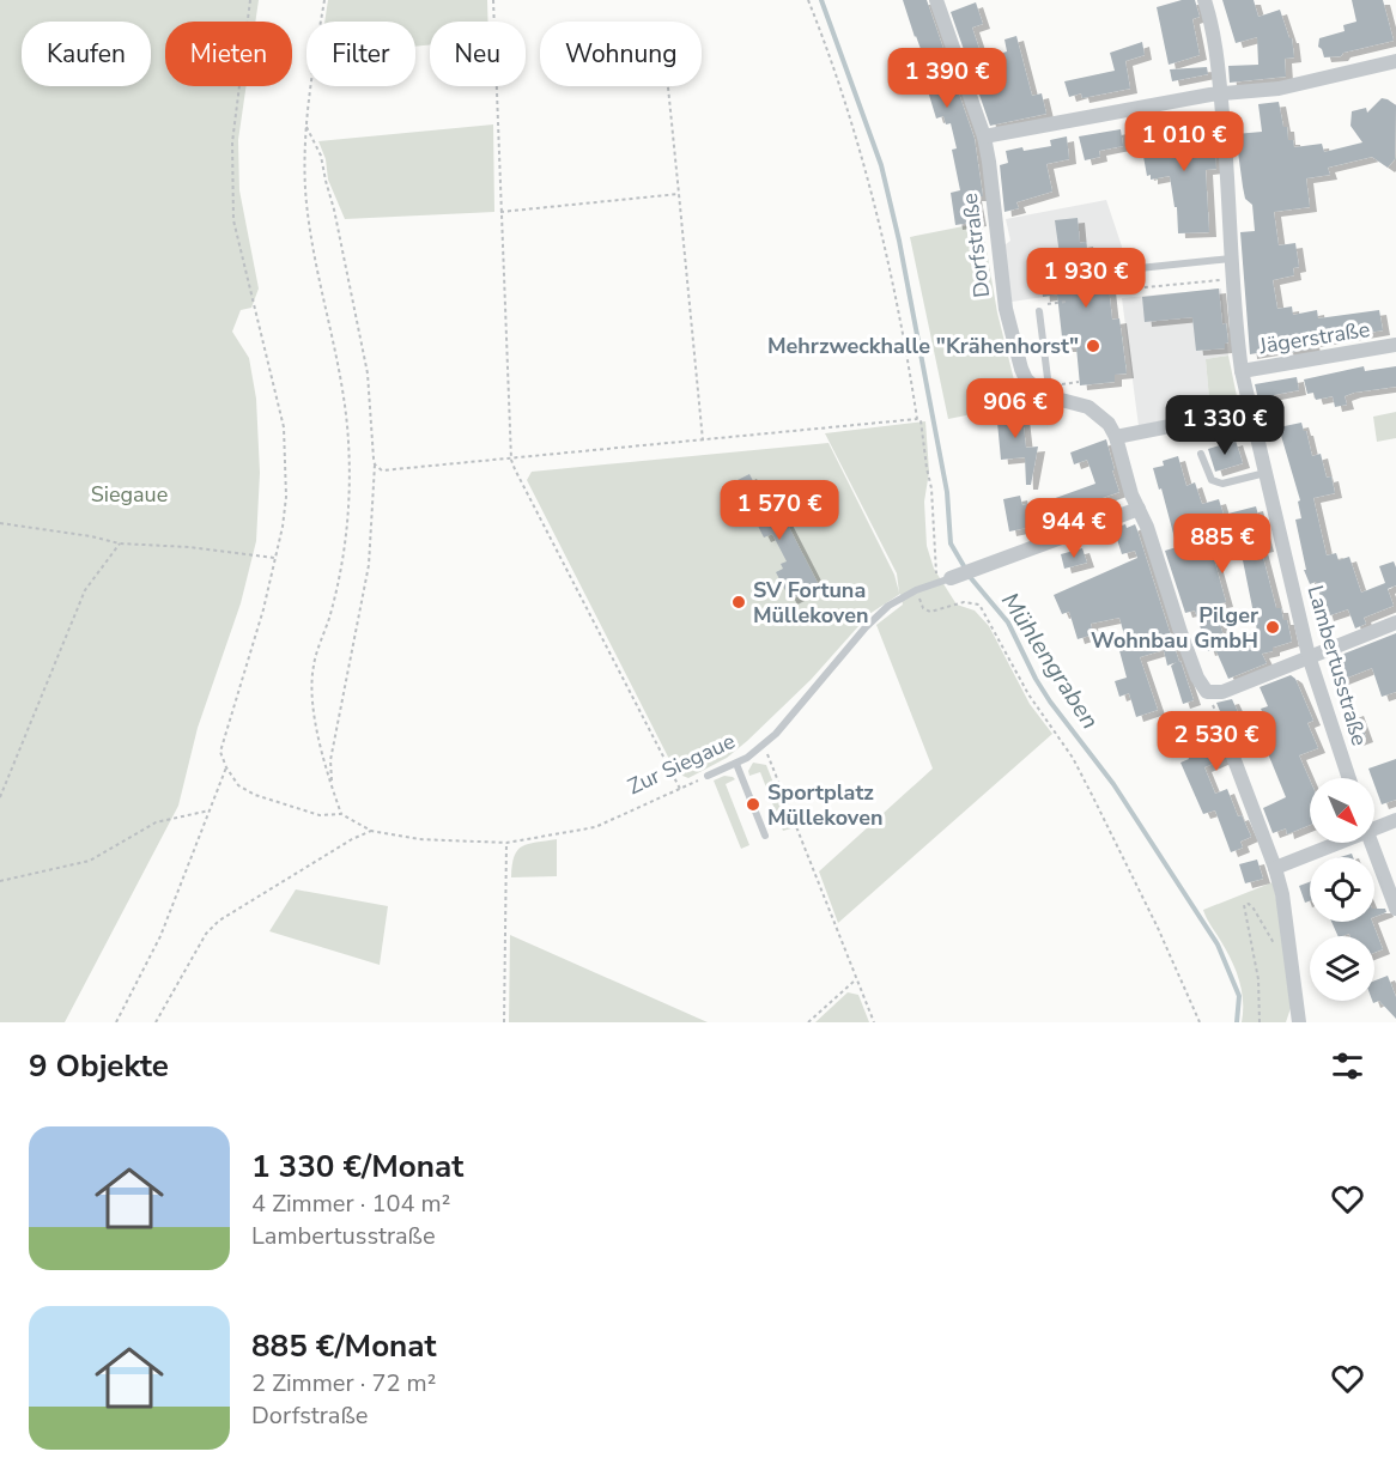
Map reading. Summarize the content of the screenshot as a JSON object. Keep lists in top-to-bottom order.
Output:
{
  "streets": {
    "street": [
      "Dorfstraße",
      "Jägerstraße",
      "Lambertusstraße",
      "Zur Siegaue"
    ]
  },
  "crossings": [
    ["Dorfstraße", "Lambertusstraße"],
    ["Dorfstraße", "Zur Siegaue"],
    ["Jägerstraße", "Lambertusstraße"]
  ],
  "water": ["Mühlengraben"],
  "parks": ["Siegaue"],
  "places": [
    "Mehrzweckhalle \"Krähenhorst\"",
    "SV Fortuna Müllekoven",
    "Pilger Wohnbau GmbH",
    "Sportplatz Müllekoven"
  ],
  "north": "bottom right",
  "page": {
    "chip": [
      "Kaufen",
      "Mieten",
      "Filter",
      "Neu",
      "Wohnung"
    ],
    "price": [
      "1 390 €",
      "1 010 €",
      "1 930 €",
      "906 €",
      "1 330 €",
      "1 570 €",
      "944 €",
      "885 €",
      "2 530 €"
    ],
    "heading": "9 Objekte",
    "list": [
      {
        "name": "1 330 €/Monat",
        "note": "4 Zimmer · 104 m² · Lambertusstraße"
      },
      {
        "name": "885 €/Monat",
        "note": "2 Zimmer · 72 m² · Dorfstraße"
      }
    ]
  }
}
